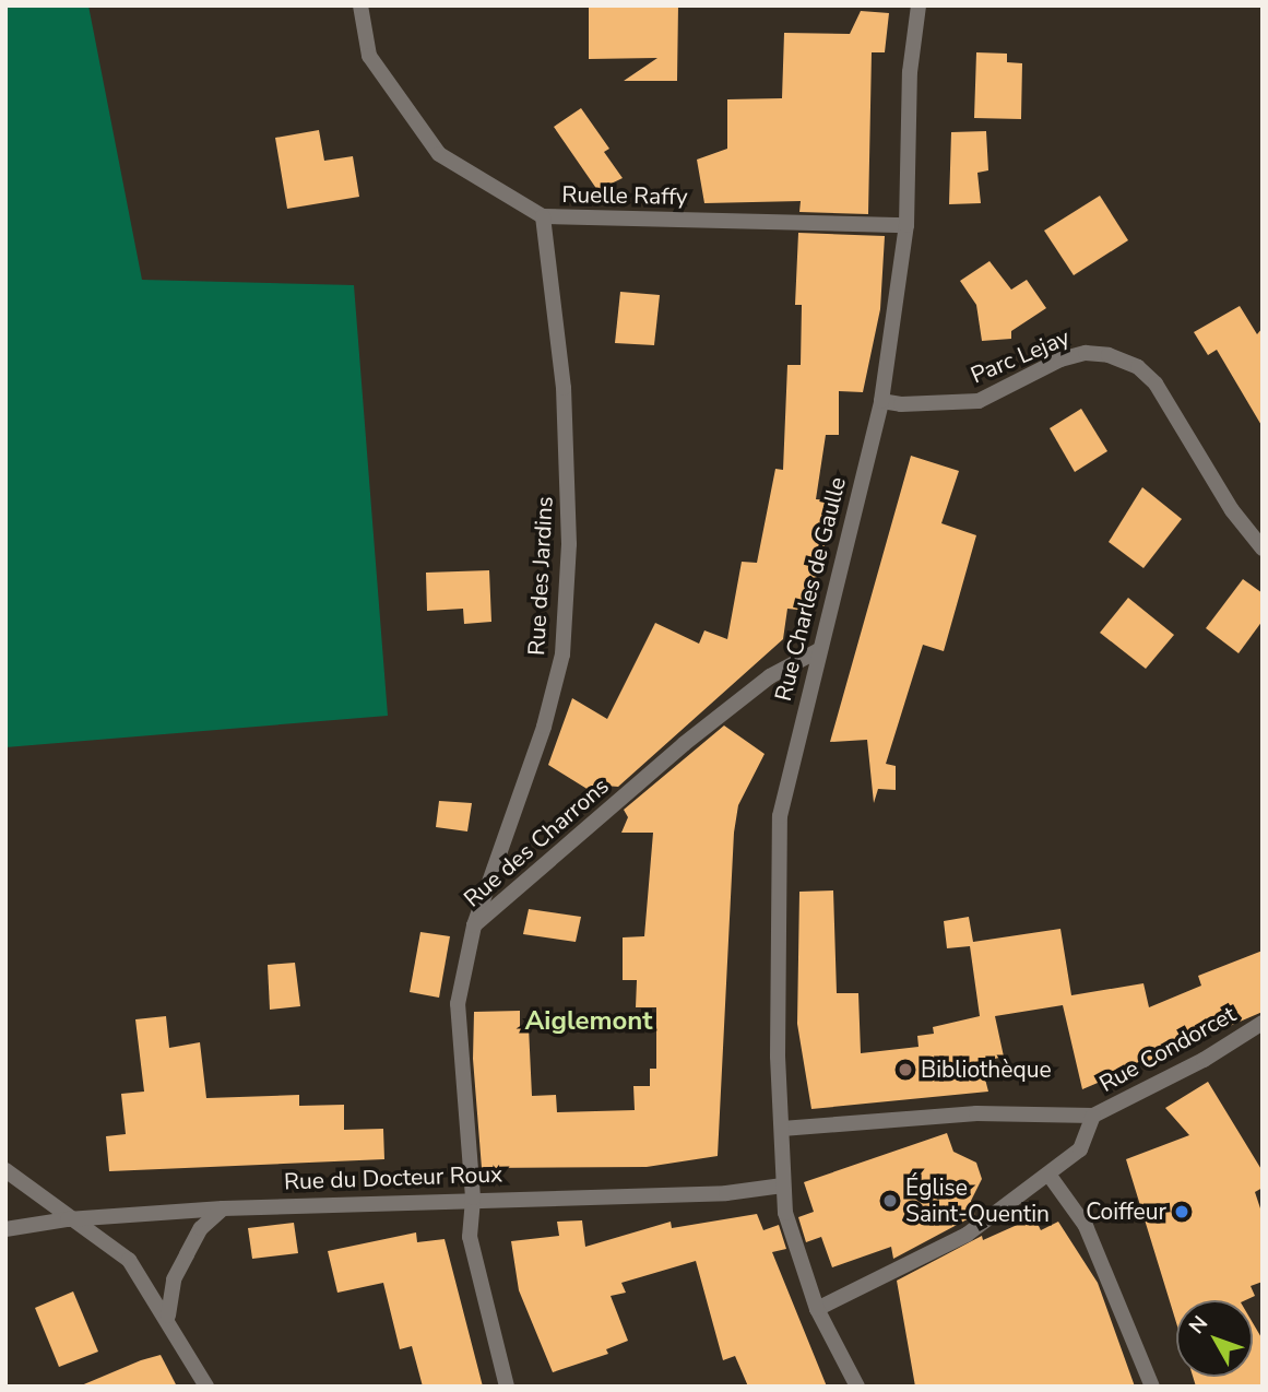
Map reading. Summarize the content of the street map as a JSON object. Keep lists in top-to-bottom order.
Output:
{
  "streets": {
    "street": [
      "Ruelle Raffy",
      "Parc Lejay",
      "Rue des Jardins",
      "Rue Charles de Gaulle",
      "Rue des Charrons",
      "Rue Condorcet",
      "Rue du Docteur Roux"
    ]
  },
  "crossings": [
    ["Ruelle Raffy", "Rue des Jardins"],
    ["Ruelle Raffy", "Rue Charles de Gaulle"],
    ["Parc Lejay", "Rue Charles de Gaulle"],
    ["Rue des Jardins", "Rue des Charrons"],
    ["Rue Charles de Gaulle", "Rue des Charrons"],
    ["Rue Charles de Gaulle", "Rue Condorcet"],
    ["Rue Charles de Gaulle", "Rue du Docteur Roux"],
    ["Rue des Charrons", "Rue du Docteur Roux"]
  ],
  "districts": ["Aiglemont"],
  "places": ["Bibliothèque", "Église Saint-Quentin", "Coiffeur"],
  "north": "top left"
}
